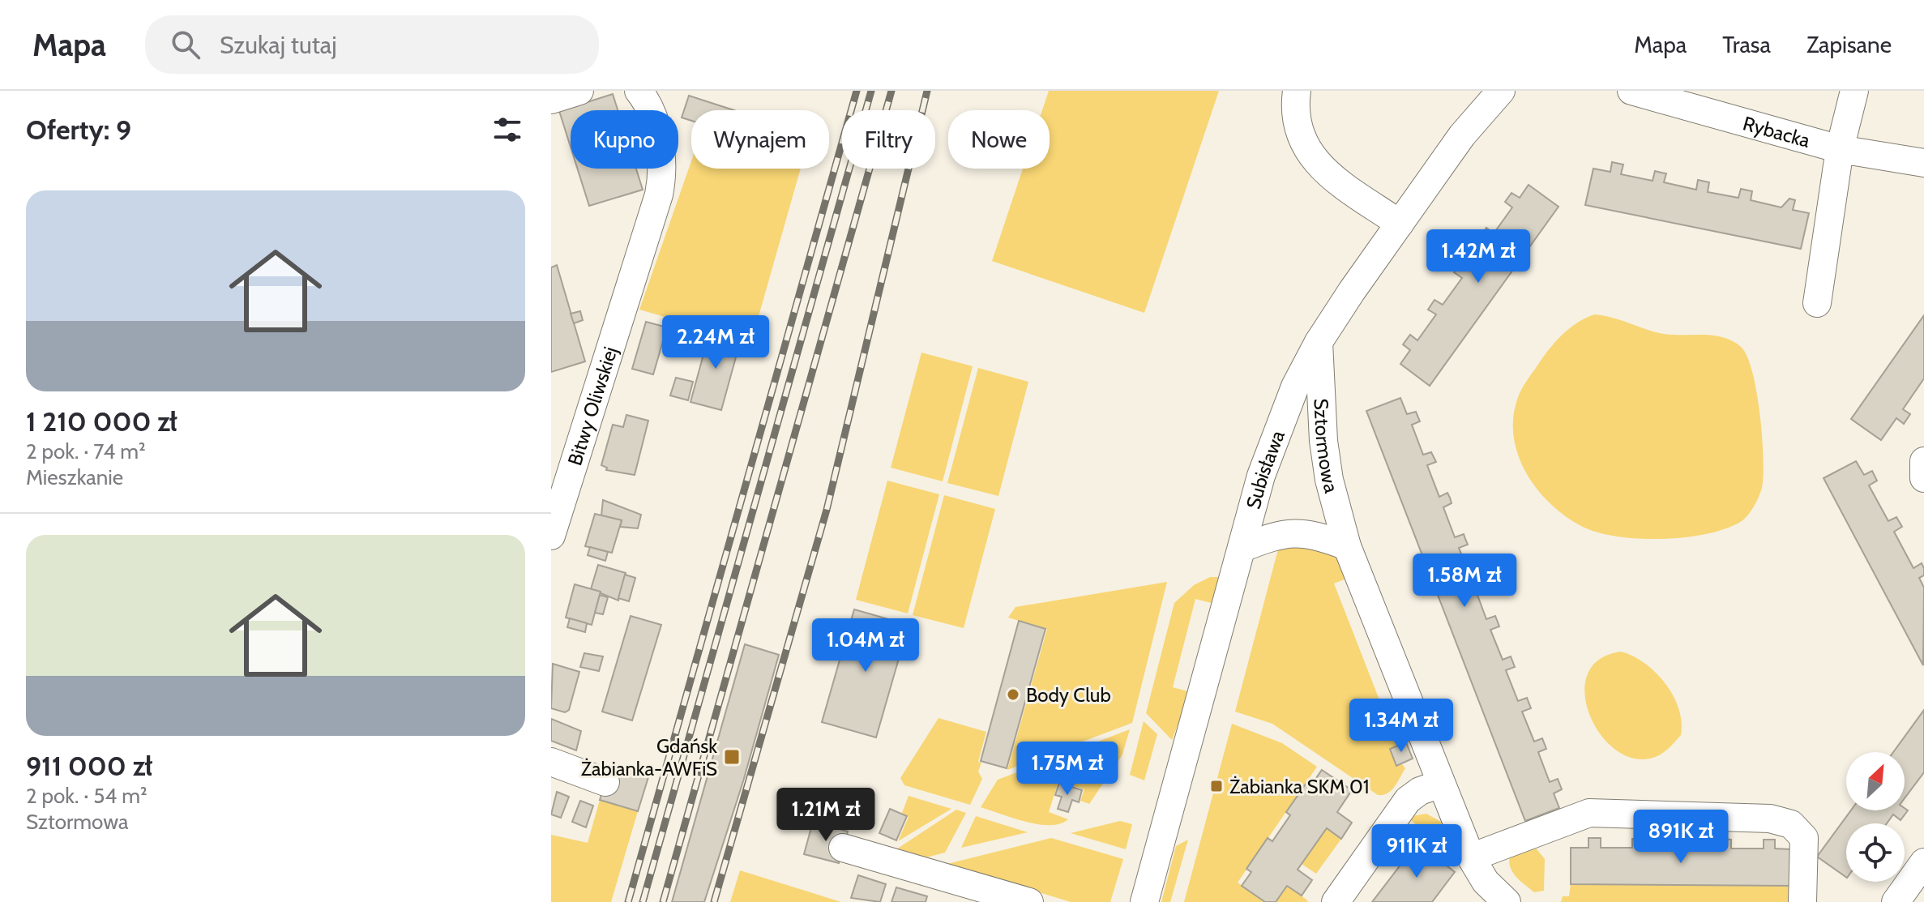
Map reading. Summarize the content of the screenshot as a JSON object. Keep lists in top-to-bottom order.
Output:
{
  "streets": {
    "street": [
      "Rybacka",
      "Bitwy Oliwskiej",
      "Sztormowa",
      "Subisława"
    ]
  },
  "crossings": [
    ["Sztormowa", "Subisława"]
  ],
  "places": {
    "other": ["Body Club"],
    "transit": ["Gdańsk Żabianka-AWFiS", "Żabianka SKM 01"]
  },
  "north": "top right",
  "page": {
    "header": "Mapa",
    "search": "Szukaj tutaj",
    "nav": ["Mapa", "Trasa", "Zapisane"],
    "heading": "Oferty: 9",
    "chip": [
      "Kupno",
      "Wynajem",
      "Filtry",
      "Nowe"
    ],
    "list": [
      {
        "name": "1 210 000 zł",
        "note": "2 pok. · 74 m² · Mieszkanie"
      },
      {
        "name": "911 000 zł",
        "note": "2 pok. · 54 m² · Sztormowa"
      }
    ],
    "price": [
      "1.42M zł",
      "2.24M zł",
      "1.58M zł",
      "1.04M zł",
      "1.34M zł",
      "1.75M zł",
      "1.21M zł",
      "891K zł",
      "911K zł"
    ]
  }
}
